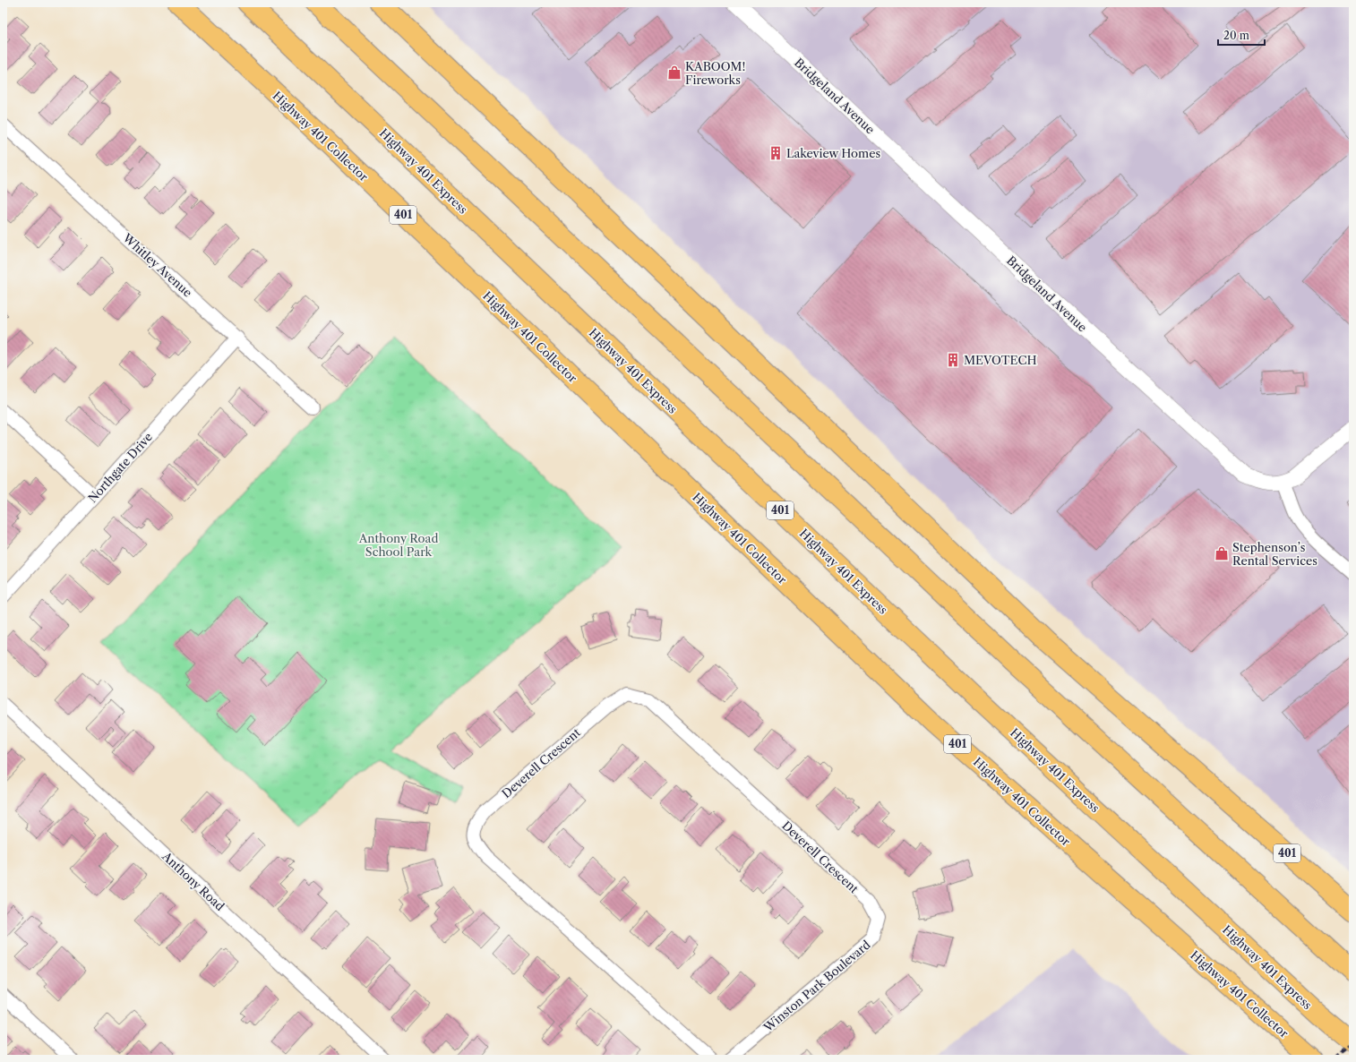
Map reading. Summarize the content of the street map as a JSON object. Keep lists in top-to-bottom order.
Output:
{
  "streets": {
    "highway": ["Highway 401 Collector", "Highway 401 Express", "401"],
    "street": [
      "Bridgeland Avenue",
      "Whitley Avenue",
      "Northgate Drive",
      "Deverell Crescent",
      "Anthony Road",
      "Winston Park Boulevard"
    ]
  },
  "crossings": [
    ["Whitley Avenue", "Northgate Drive"],
    ["Deverell Crescent", "Winston Park Boulevard"]
  ],
  "parks": ["Anthony Road School Park"],
  "places": {
    "shop": ["KABOOM! Fireworks", "Stephenson’s Rental Services"],
    "building": ["Lakeview Homes", "MEVOTECH"]
  },
  "scale_bar": "20 m"
}
